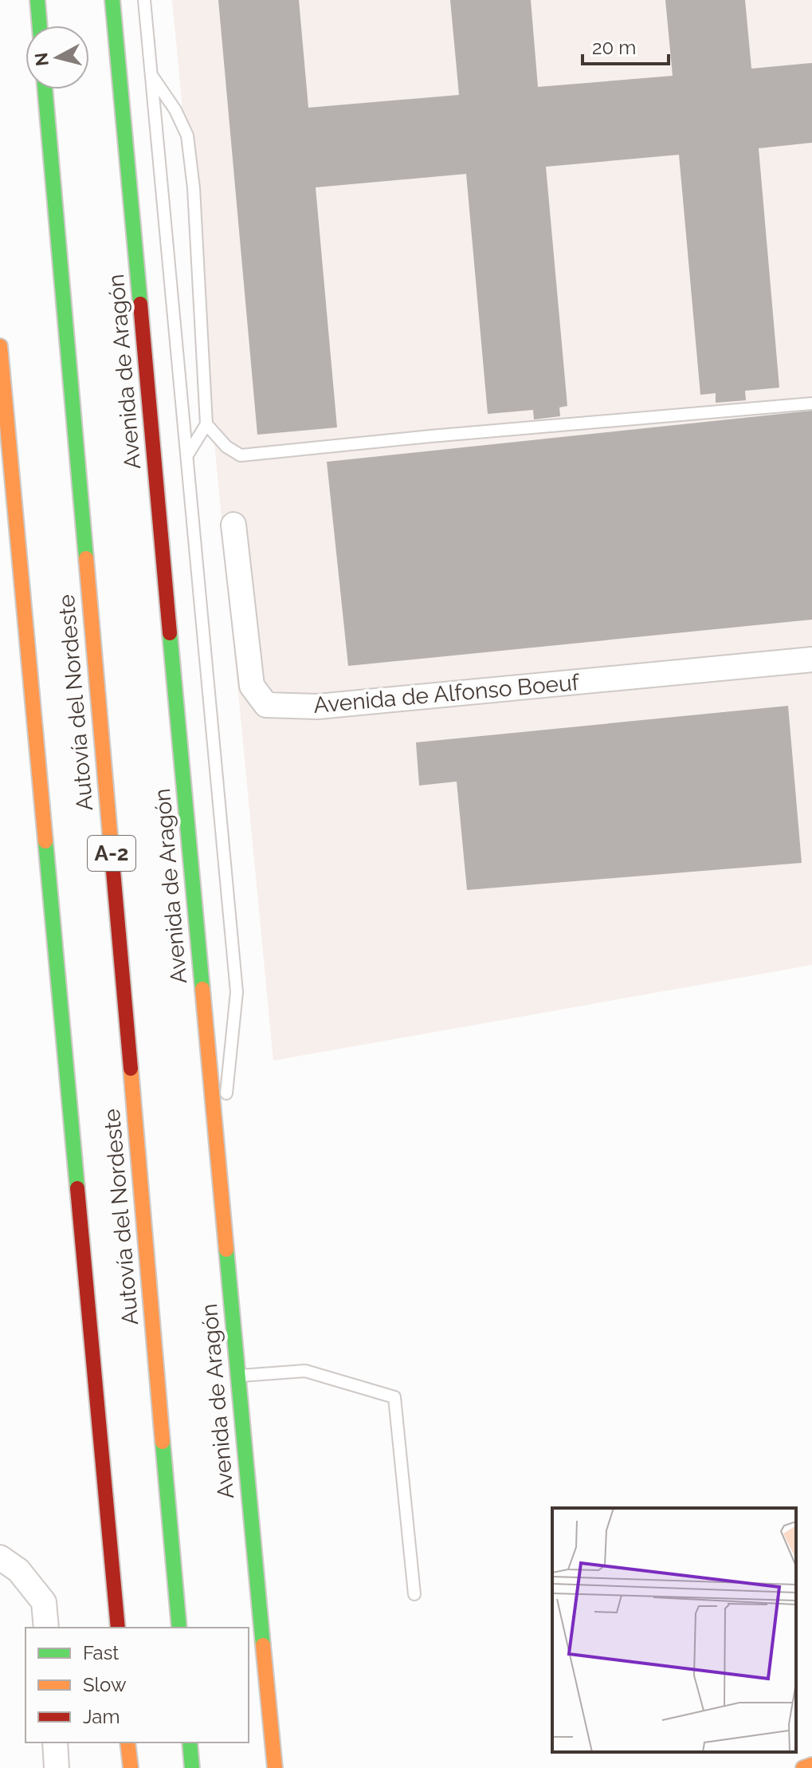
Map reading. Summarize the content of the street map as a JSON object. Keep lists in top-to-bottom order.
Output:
{
  "streets": {
    "main road": ["Avenida de Aragón", "Autovía del Nordeste", "A-2"],
    "street": ["Avenida de Alfonso Boeuf"]
  },
  "legend": ["Fast", "Slow", "Jam"],
  "scale_bar": "20 m",
  "north": "left"
}
